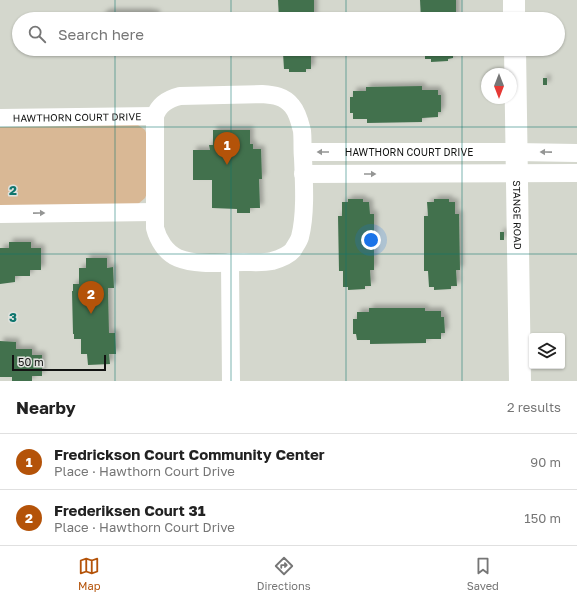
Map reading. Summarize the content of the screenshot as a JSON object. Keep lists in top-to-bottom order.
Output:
{
  "streets": {
    "main road": ["STANGE ROAD"],
    "street": ["HAWTHORN COURT DRIVE"]
  },
  "crossings": [
    ["HAWTHORN COURT DRIVE", "STANGE ROAD"]
  ],
  "scale_bar": "50 m",
  "north": "bottom",
  "page": {
    "search": "Search here",
    "pins": ["1", "2"],
    "scale": "50 m",
    "heading": ["Nearby", "2 results"],
    "list": [
      {
        "mark": "1",
        "name": "Fredrickson Court Community Center",
        "note": "Place · Hawthorn Court Drive",
        "value": "90 m"
      },
      {
        "mark": "2",
        "name": "Frederiksen Court 31",
        "note": "Place · Hawthorn Court Drive",
        "value": "150 m"
      }
    ],
    "nav": ["Map", "Directions", "Saved"]
  },
  "grid": {
    "rows": ["2", "3"]
  }
}
